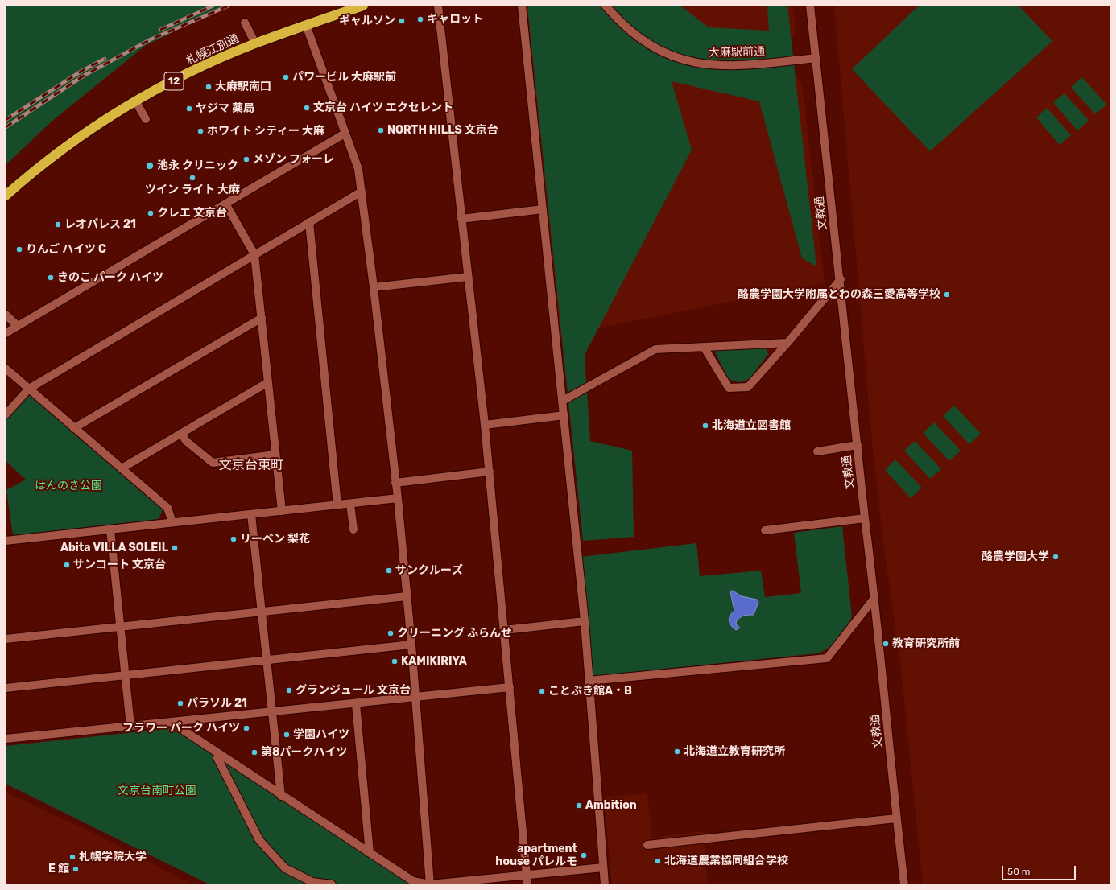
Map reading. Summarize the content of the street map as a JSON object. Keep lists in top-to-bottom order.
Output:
{
  "streets": {
    "highway": ["札幌江別通", "12"],
    "street": ["大麻駅前通", "文教通"]
  },
  "crossings": [
    ["大麻駅前通", "文教通"]
  ],
  "districts": ["文京台東町"],
  "parks": ["はんのき公園", "文京台南町公園"],
  "places": [
    "キャロット",
    "ギャルソン",
    "パワービル 大麻駅前",
    "大麻駅南口",
    "文京台 ハイツ エクセレント",
    "ヤジマ 薬局",
    "NORTH HILLS 文京台",
    "ホワイト シティー 大麻",
    "メゾン フォーレ",
    "池永 クリニック",
    "ツイン ライト 大麻",
    "クレエ 文京台",
    "レオパレス 21",
    "りんご ハイツ C",
    "きのこ パーク ハイツ",
    "酪農学園大学附属とわの森三愛高等学校",
    "北海道立図書館",
    "リーベン 梨花",
    "Abita VILLA SOLEIL",
    "酪農学園大学",
    "サンコート 文京台",
    "サンクルーズ",
    "クリーニング ふらんせ",
    "教育研究所前",
    "KAMIKIRIYA",
    "グランジュール 文京台",
    "ことぶき館A・B",
    "パラソル 21",
    "フラワー パーク ハイツ",
    "学園ハイツ",
    "北海道立教育研究所",
    "第8パークハイツ",
    "Ambition",
    "apartment house パレルモ",
    "札幌学院大学",
    "北海道農業協同組合学校",
    "E 館"
  ],
  "scale_bar": "50 m"
}
